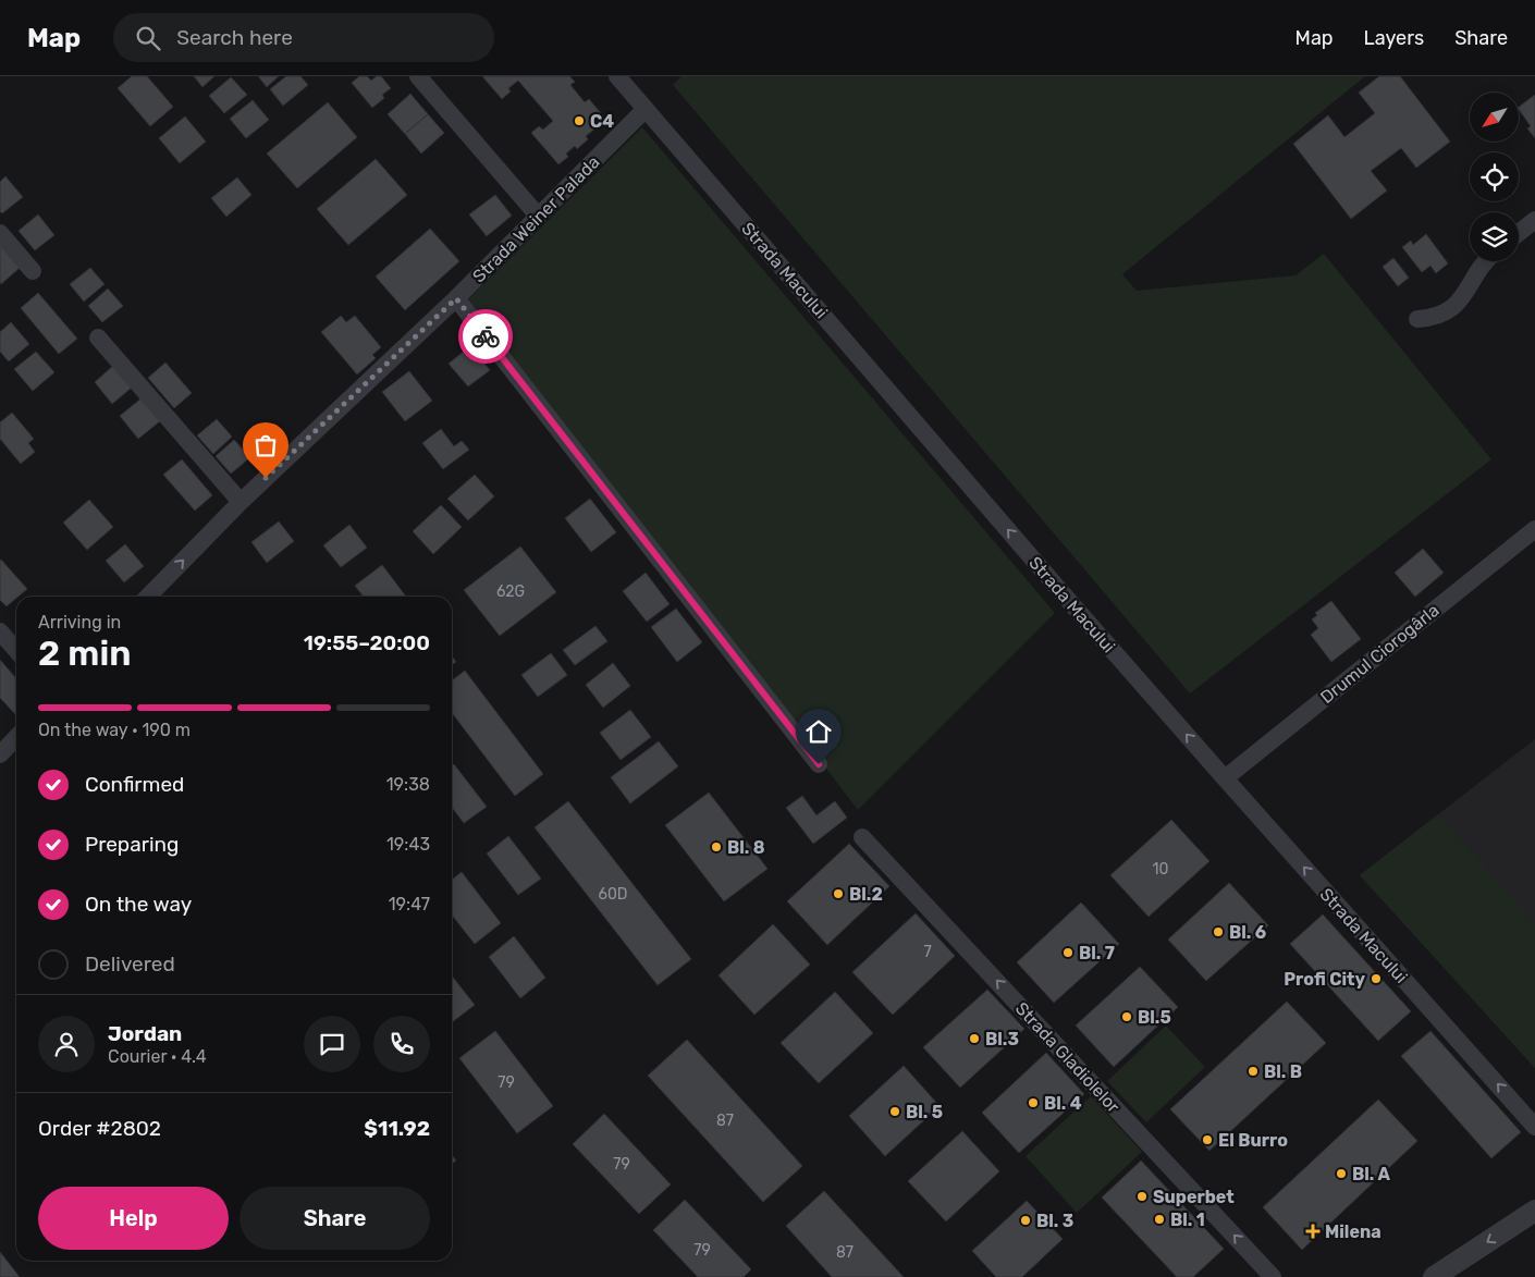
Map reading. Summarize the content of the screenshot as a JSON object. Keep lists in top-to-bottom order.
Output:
{
  "streets": {
    "street": [
      "Strada Weiner Palada",
      "Strada Macului",
      "Drumul Ciorogârla",
      "Strada Gladiolelor"
    ]
  },
  "crossings": [
    ["Strada Weiner Palada", "Strada Macului"],
    ["Strada Macului", "Drumul Ciorogârla"]
  ],
  "one_way": ["Strada Macului", "Strada Gladiolelor"],
  "places": {
    "other": [
      "C4",
      "Bl. 8",
      "Bl.2",
      "Bl. 6",
      "Bl. 7",
      "Profi City",
      "Bl.5",
      "Bl.3",
      "Bl. B",
      "Bl. 4",
      "Bl. 5",
      "El Burro",
      "Bl. A",
      "Superbet",
      "Bl. 1",
      "Bl. 3"
    ],
    "health": ["Milena"]
  },
  "house_numbers": [
    "62G",
    "10",
    "60D",
    "7",
    "79",
    "87",
    "79",
    "79",
    "87"
  ],
  "north": "bottom left",
  "page": {
    "header": "Map",
    "search": "Search here",
    "nav": ["Map", "Layers", "Share"],
    "heading": ["2 min", "Arriving in", "19:55–20:00"],
    "panel": [
      "Jordan",
      "Courier · 4.4",
      "Order #2802",
      "$11.92"
    ],
    "bar": "On the way · 190 m",
    "list": [
      ["Confirmed", "19:38"],
      ["Preparing", "19:43"],
      ["On the way", "19:47"],
      "Delivered"
    ],
    "buttons": ["Help", "Share"]
  }
}
